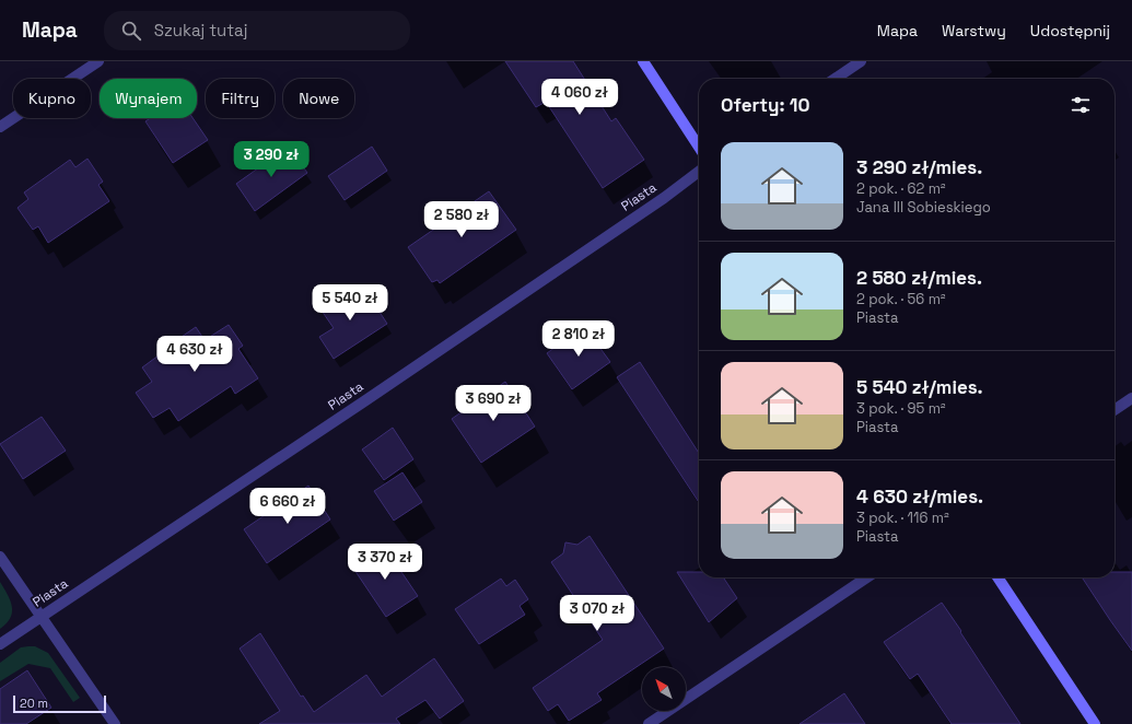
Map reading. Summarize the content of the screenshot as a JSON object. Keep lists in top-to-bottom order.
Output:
{
  "streets": {
    "street": ["Piasta"]
  },
  "scale_bar": "20 m",
  "north": "top left",
  "page": {
    "header": "Mapa",
    "search": "Szukaj tutaj",
    "nav": ["Mapa", "Warstwy", "Udostępnij"],
    "price": [
      "4 060 zł",
      "3 290 zł",
      "2 580 zł",
      "5 540 zł",
      "2 810 zł",
      "4 630 zł",
      "3 690 zł",
      "6 660 zł",
      "3 370 zł",
      "3 070 zł"
    ],
    "chip": [
      "Kupno",
      "Wynajem",
      "Filtry",
      "Nowe"
    ],
    "heading": "Oferty: 10",
    "list": [
      {
        "name": "3 290 zł/mies.",
        "note": "2 pok. · 62 m² · Jana III Sobieskiego"
      },
      {
        "name": "2 580 zł/mies.",
        "note": "2 pok. · 56 m² · Piasta"
      },
      {
        "name": "5 540 zł/mies.",
        "note": "3 pok. · 95 m² · Piasta"
      },
      {
        "name": "4 630 zł/mies.",
        "note": "3 pok. · 116 m² · Piasta"
      }
    ],
    "scale": "20 m"
  }
}
